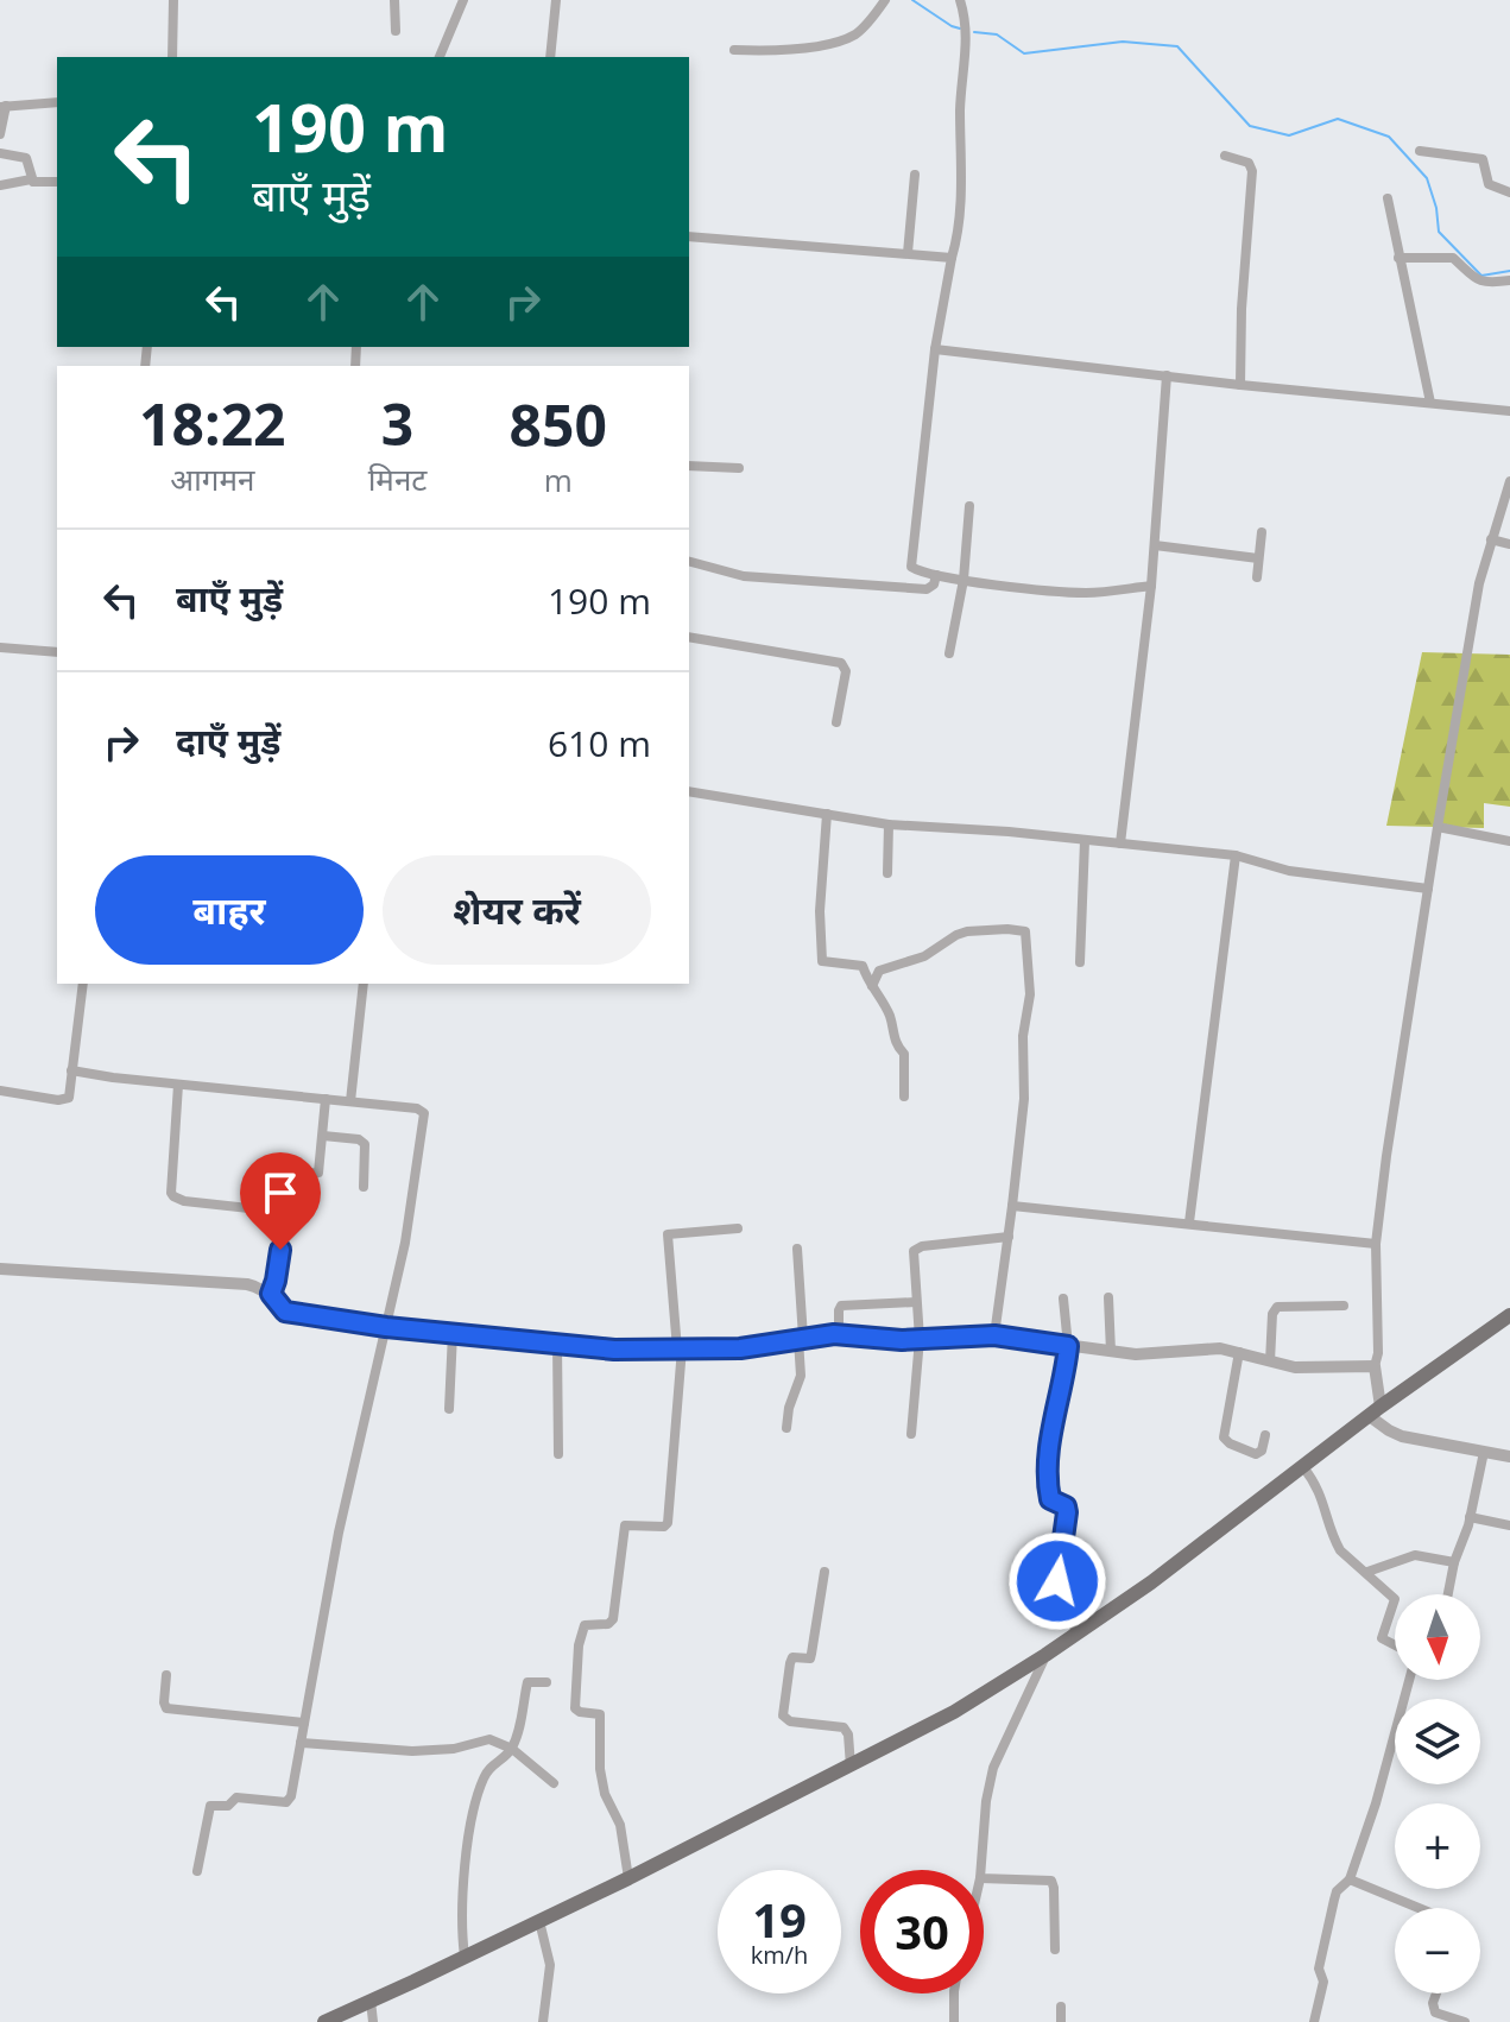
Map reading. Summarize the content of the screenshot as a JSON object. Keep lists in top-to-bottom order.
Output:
{
  "north": "bottom",
  "page": {
    "turn": ["190 m", "बाएँ मुड़ें"],
    "eta": [
      "18:22",
      "आगमन",
      "3",
      "मिनट",
      "850",
      "m"
    ],
    "list": [
      {
        "name": "बाएँ मुड़ें",
        "value": "190 m"
      },
      {
        "name": "दाएँ मुड़ें",
        "value": "610 m"
      }
    ],
    "buttons": ["बाहर", "शेयर करें"],
    "map_buttons": ["+", "−"],
    "speed": "19 km/h",
    "limit": "30"
  }
}
